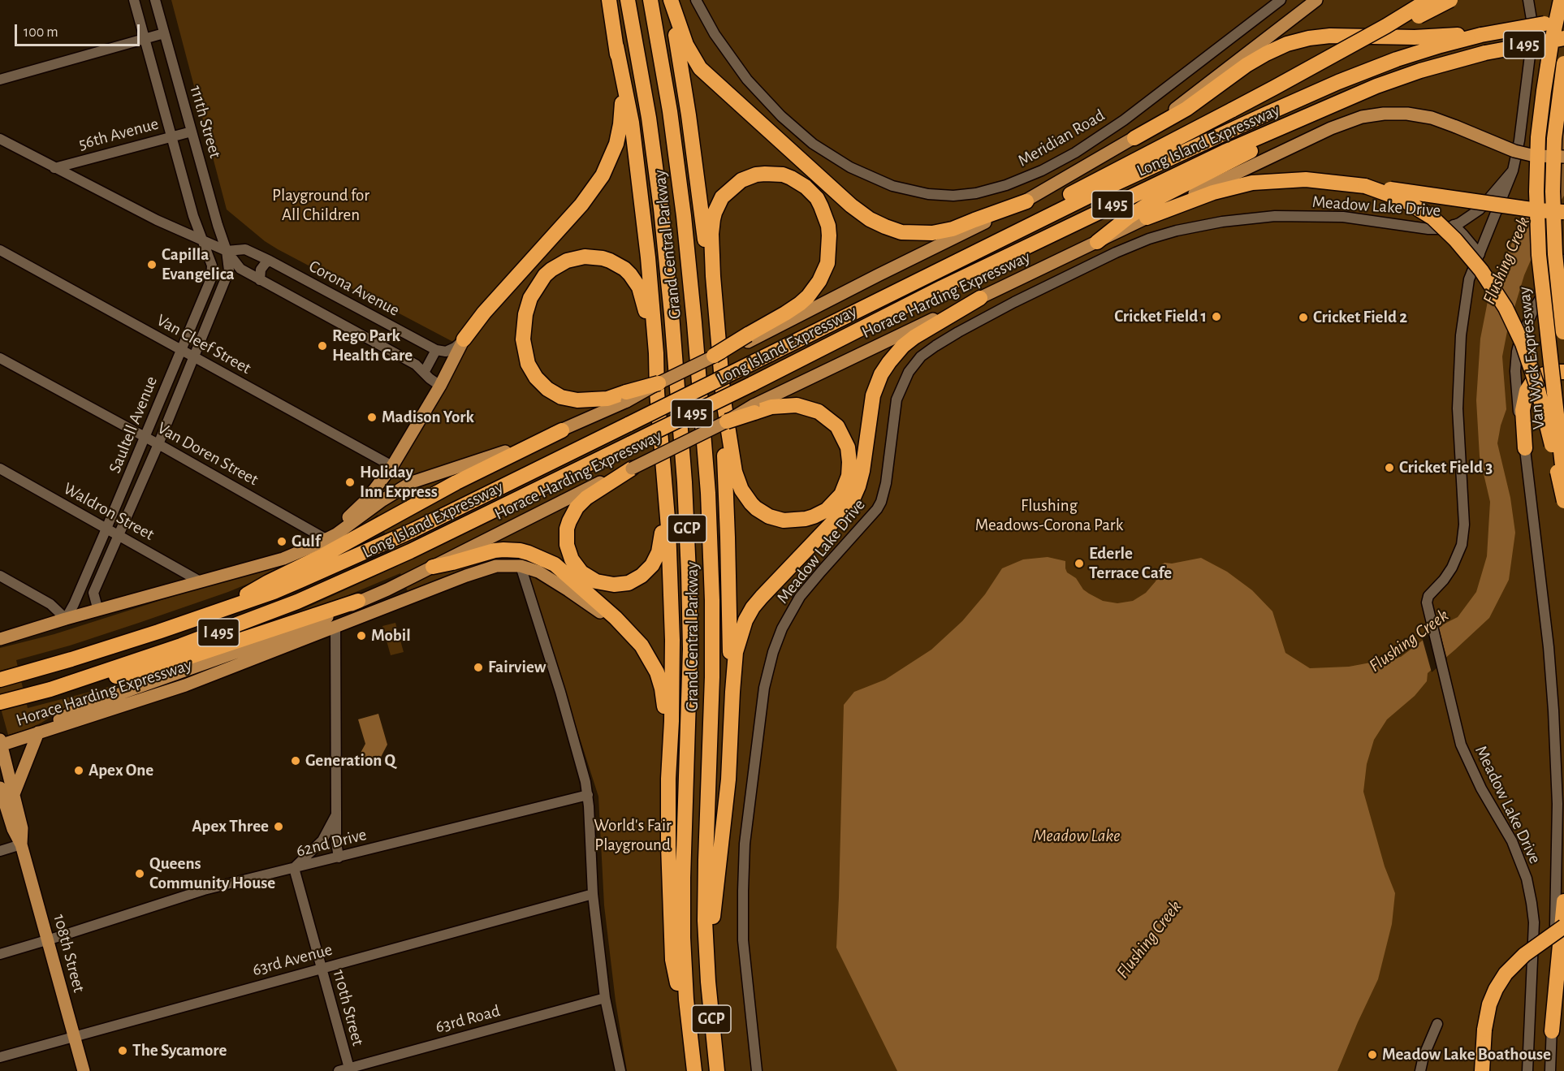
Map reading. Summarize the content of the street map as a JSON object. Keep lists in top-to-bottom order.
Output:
{
  "streets": {
    "highway": [
      "I 495",
      "Long Island Expressway",
      "Grand Central Parkway",
      "Van Wyck Expressway",
      "GCP"
    ],
    "main road": ["Horace Harding Expressway", "108th Street"],
    "street": [
      "111th Street",
      "56th Avenue",
      "Meridian Road",
      "Meadow Lake Drive",
      "Corona Avenue",
      "Van Cleef Street",
      "Saultell Avenue",
      "Van Doren Street",
      "Waldron Street",
      "62nd Drive",
      "63rd Avenue",
      "110th Street",
      "63rd Road"
    ]
  },
  "crossings": [
    ["111th Street", "56th Avenue"],
    ["111th Street", "Corona Avenue"],
    ["111th Street", "Saultell Avenue"],
    ["56th Avenue", "Corona Avenue"],
    ["Corona Avenue", "Saultell Avenue"],
    ["Horace Harding Expressway", "108th Street"],
    ["Van Cleef Street", "Saultell Avenue"],
    ["Saultell Avenue", "Van Doren Street"],
    ["Saultell Avenue", "Waldron Street"],
    ["62nd Drive", "108th Street"],
    ["62nd Drive", "110th Street"],
    ["108th Street", "63rd Avenue"],
    ["63rd Avenue", "110th Street"],
    ["110th Street", "63rd Road"]
  ],
  "water": ["Flushing Creek", "Meadow Lake"],
  "parks": ["Playground for All Children", "Flushing Meadows-Corona Park", "World's Fair Playground"],
  "places": [
    "Capilla Evangelica",
    "Cricket Field 1",
    "Cricket Field 2",
    "Rego Park Health Care",
    "Madison York",
    "Cricket Field 3",
    "Holiday Inn Express",
    "Gulf",
    "Ederle Terrace Cafe",
    "Mobil",
    "Fairview",
    "Generation Q",
    "Apex One",
    "Apex Three",
    "Queens Community House",
    "The Sycamore",
    "Meadow Lake Boathouse"
  ],
  "scale_bar": "100 m"
}
